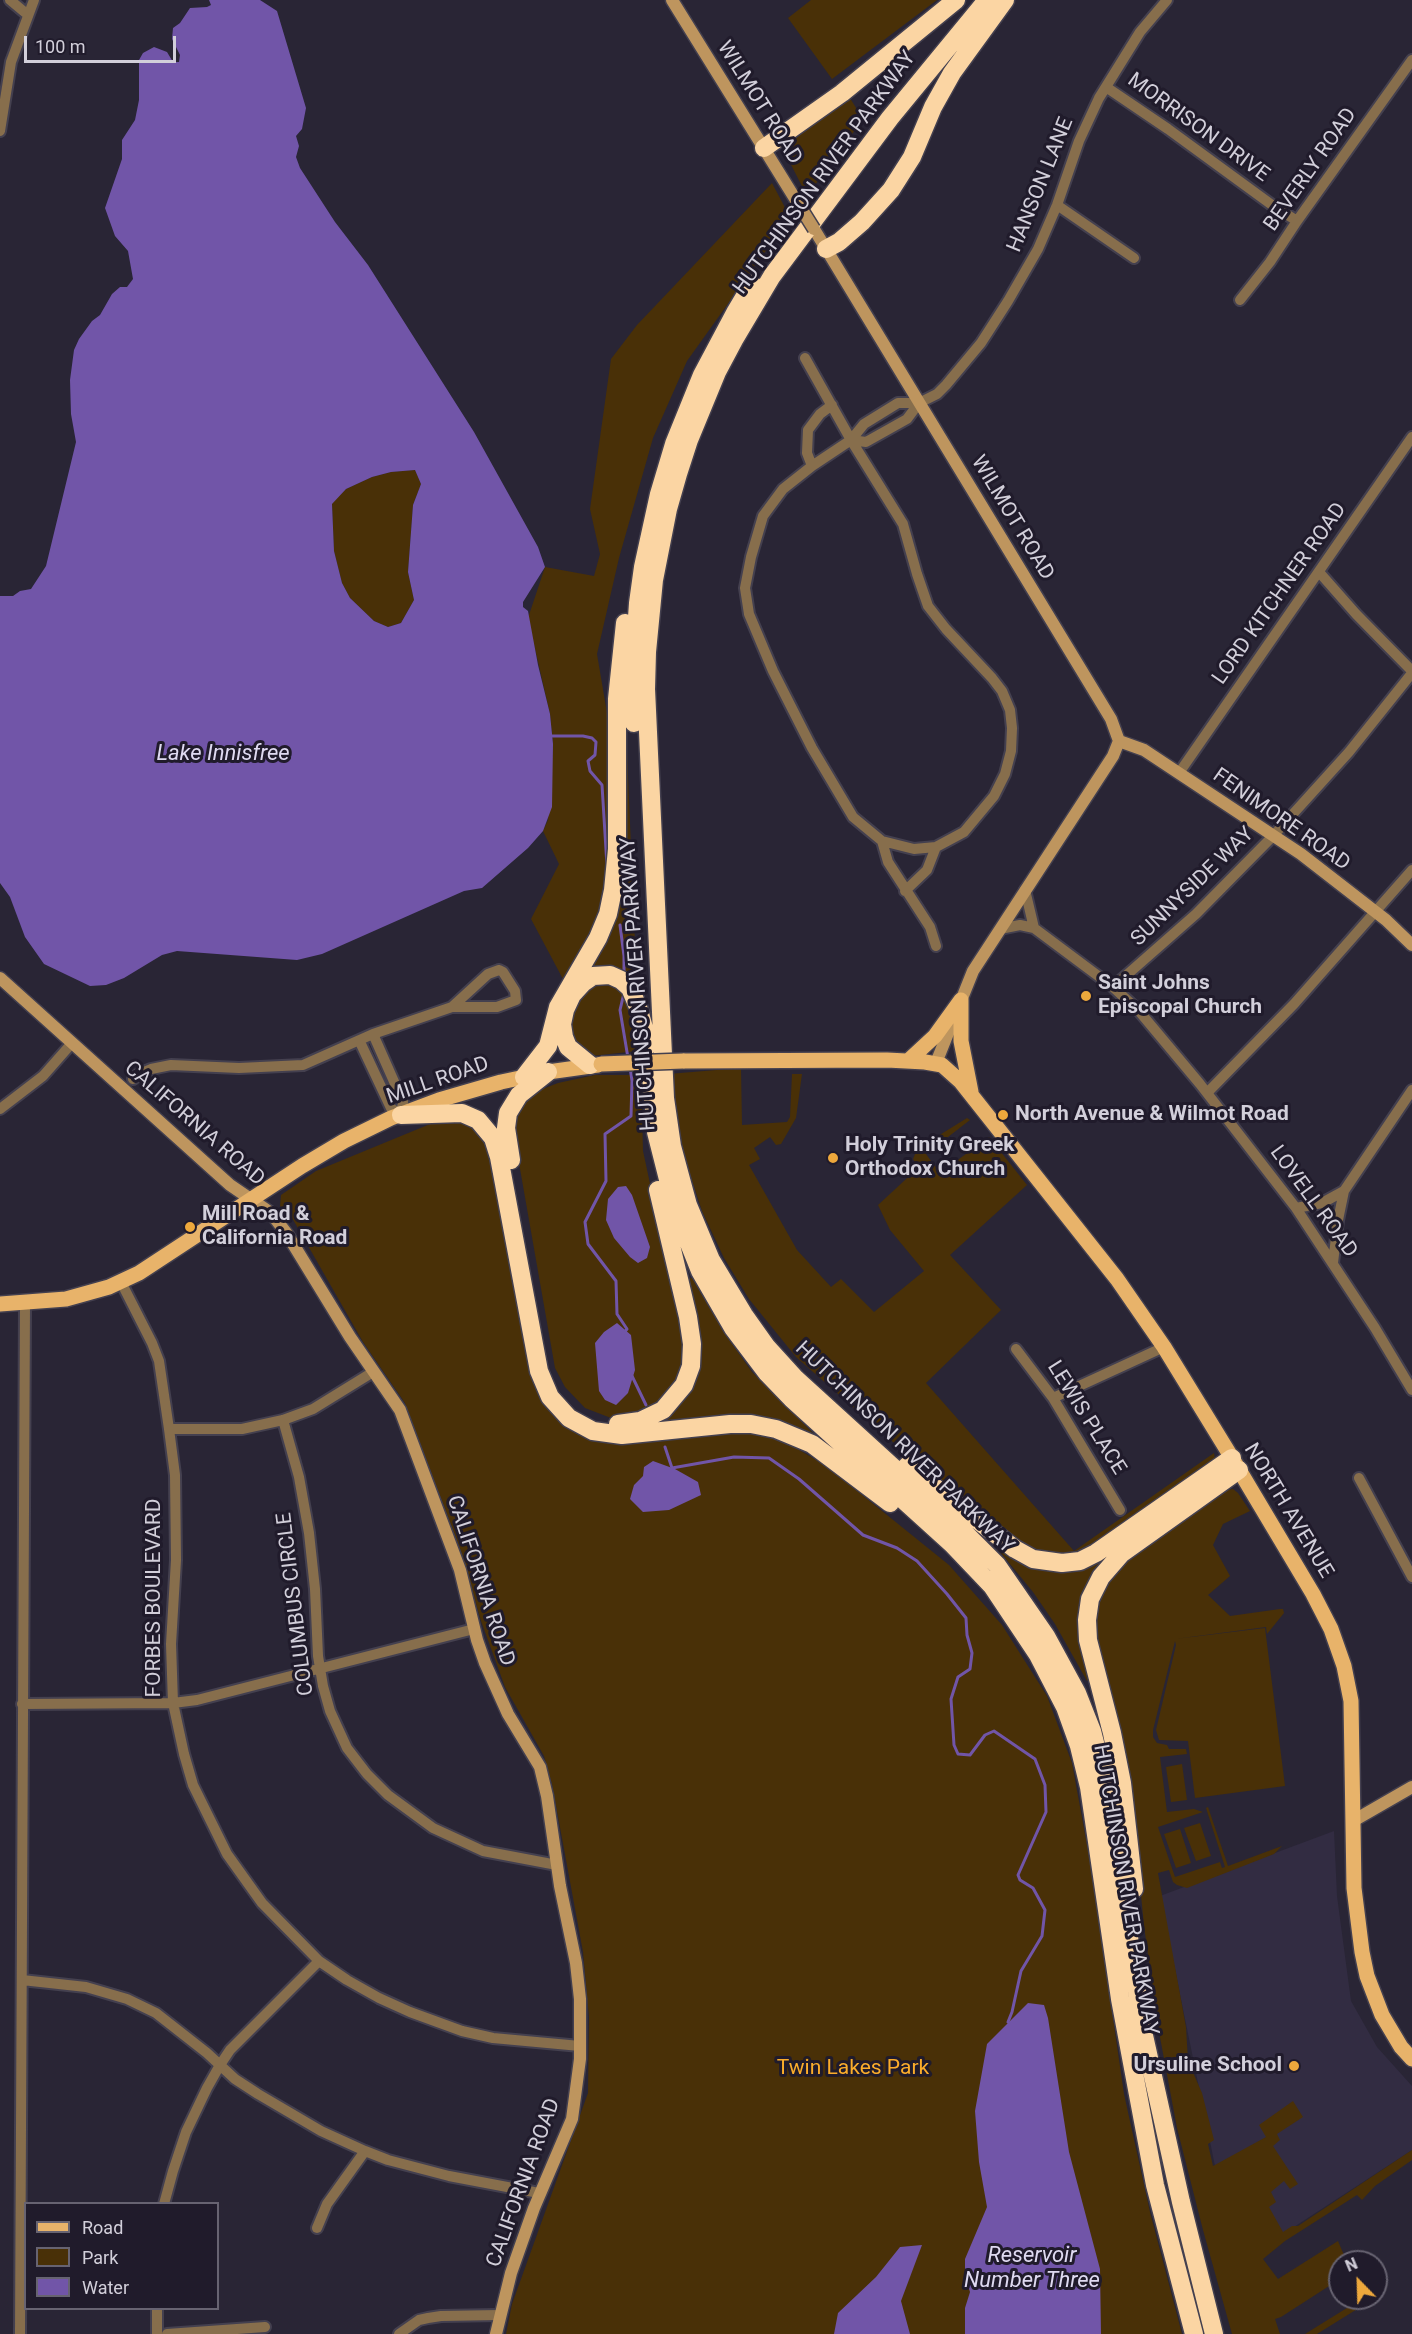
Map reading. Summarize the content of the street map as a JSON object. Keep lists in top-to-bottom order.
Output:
{
  "streets": {
    "highway": ["HUTCHINSON RIVER PARKWAY"],
    "main road": ["MILL ROAD", "NORTH AVENUE"],
    "street": [
      "WILMOT ROAD",
      "MORRISON DRIVE",
      "BEVERLY ROAD",
      "HANSON LANE",
      "LORD KITCHNER ROAD",
      "FENIMORE ROAD",
      "SUNNYSIDE WAY",
      "CALIFORNIA ROAD",
      "LOVELL ROAD",
      "LEWIS PLACE",
      "FORBES BOULEVARD",
      "COLUMBUS CIRCLE"
    ]
  },
  "crossings": [
    ["WILMOT ROAD", "HANSON LANE"],
    ["WILMOT ROAD", "FENIMORE ROAD"],
    ["MORRISON DRIVE", "BEVERLY ROAD"],
    ["MORRISON DRIVE", "HANSON LANE"],
    ["LORD KITCHNER ROAD", "FENIMORE ROAD"],
    ["FENIMORE ROAD", "SUNNYSIDE WAY"],
    ["SUNNYSIDE WAY", "LOVELL ROAD"],
    ["MILL ROAD", "CALIFORNIA ROAD"],
    ["MILL ROAD", "NORTH AVENUE"],
    ["MILL ROAD", "FORBES BOULEVARD"],
    ["CALIFORNIA ROAD", "FORBES BOULEVARD"],
    ["CALIFORNIA ROAD", "COLUMBUS CIRCLE"]
  ],
  "water": ["Lake Innisfree", "Reservoir Number Three"],
  "parks": ["Twin Lakes Park"],
  "places": [
    "Saint Johns Episcopal Church",
    "North Avenue & Wilmot Road",
    "Holy Trinity Greek Orthodox Church",
    "Mill Road & California Road",
    "Ursuline School"
  ],
  "legend": ["Road", "Park", "Water"],
  "scale_bar": "100 m",
  "north": "top left"
}
